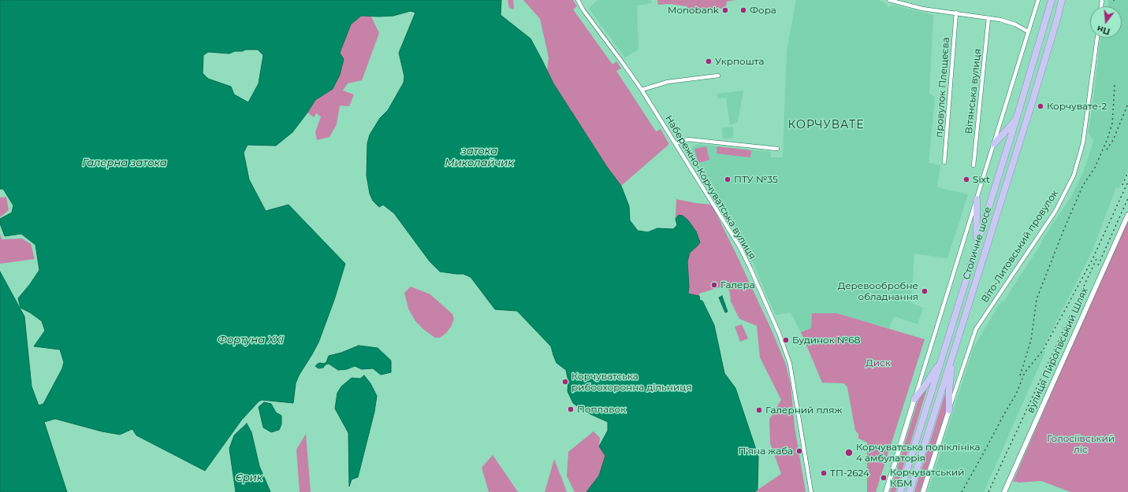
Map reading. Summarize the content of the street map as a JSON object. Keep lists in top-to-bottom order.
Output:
{
  "streets": {
    "highway": ["Столичне шосе"],
    "street": [
      "провулок Плещеєва",
      "Вітянська вулиця",
      "Набережно-Корчуватська вулиця",
      "Віто-Литовський провулок",
      "вулиця Пирогівський Шлях"
    ]
  },
  "districts": ["КОРЧУВАТЕ"],
  "water": [
    "затока Миколайчик",
    "Галерна затока",
    "Фортуна XXI",
    "Єрик"
  ],
  "parks": ["Диск", "Голосіївський ліс"],
  "places": [
    "Monobank",
    "Фора",
    "Укрпошта",
    "Корчувате-2",
    "ПТУ №35",
    "Sixt",
    "Галера",
    "Деревообробне обладнання",
    "Будинок №68",
    "Корчуватська рибоохоронна дільниця",
    "Поплавок",
    "Галерний пляж",
    "П'яна жаба",
    "Корчуватська поліклініка 4 амбулаторія",
    "ТП-2624",
    "Корчуватський КБМ"
  ],
  "north": "bottom"
}
